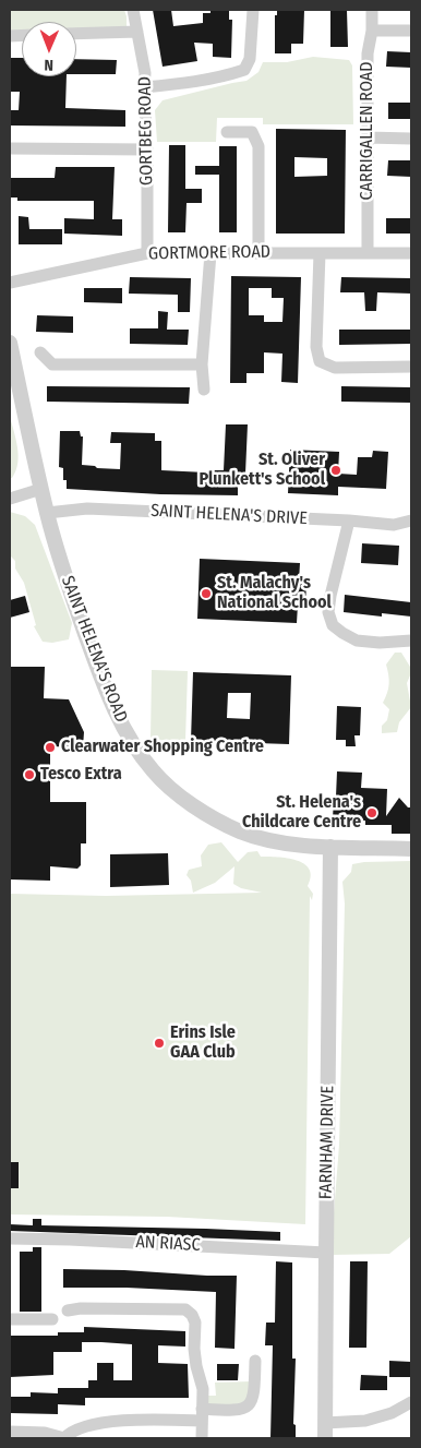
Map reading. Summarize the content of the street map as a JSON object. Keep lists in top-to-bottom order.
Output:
{
  "streets": {
    "street": [
      "GORTBEG ROAD",
      "CARRIGALLEN ROAD",
      "GORTMORE ROAD",
      "SAINT HELENA'S DRIVE",
      "SAINT HELENA'S ROAD",
      "FARNHAM DRIVE",
      "AN RIASC"
    ]
  },
  "crossings": [
    ["GORTBEG ROAD", "GORTMORE ROAD"],
    ["CARRIGALLEN ROAD", "GORTMORE ROAD"],
    ["SAINT HELENA'S DRIVE", "SAINT HELENA'S ROAD"],
    ["SAINT HELENA'S ROAD", "FARNHAM DRIVE"],
    ["FARNHAM DRIVE", "AN RIASC"]
  ],
  "places": [
    "St. Oliver Plunkett's School",
    "St. Malachy's National School",
    "Clearwater Shopping Centre",
    "Tesco Extra",
    "St. Helena's Childcare Centre",
    "Erins Isle GAA Club"
  ],
  "north": "bottom"
}
